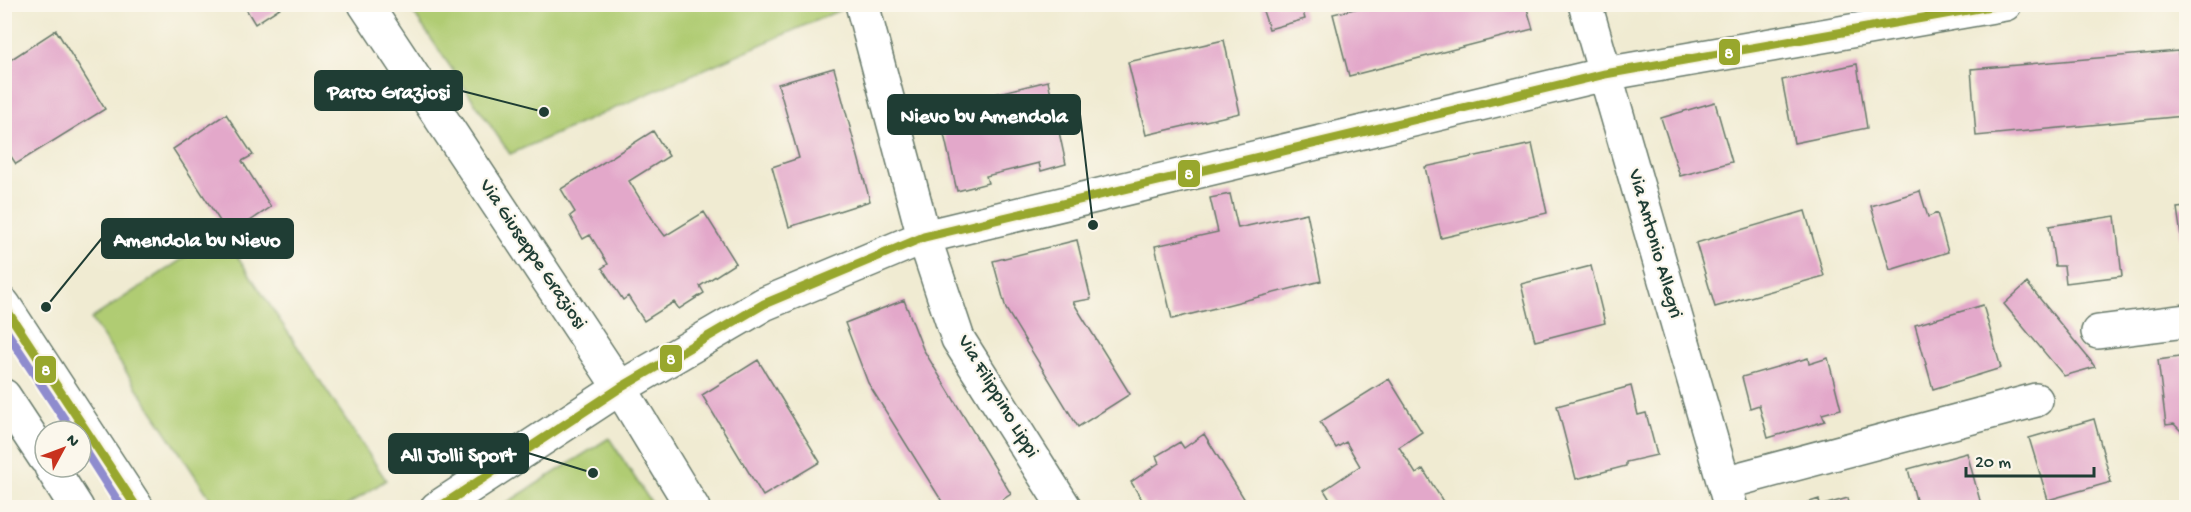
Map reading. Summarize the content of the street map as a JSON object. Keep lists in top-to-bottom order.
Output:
{
  "streets": {
    "street": ["Via Antonio Allegri", "Via Giuseppe Graziosi", "Via Filippino Lippi"]
  },
  "places": [
    "Parco Graziosi",
    "Nievo bv Amendola",
    "Amendola bv Nievo",
    "All Jolli Sport"
  ],
  "lines": ["transit line 8"],
  "scale_bar": "20 m",
  "north": "top right"
}
